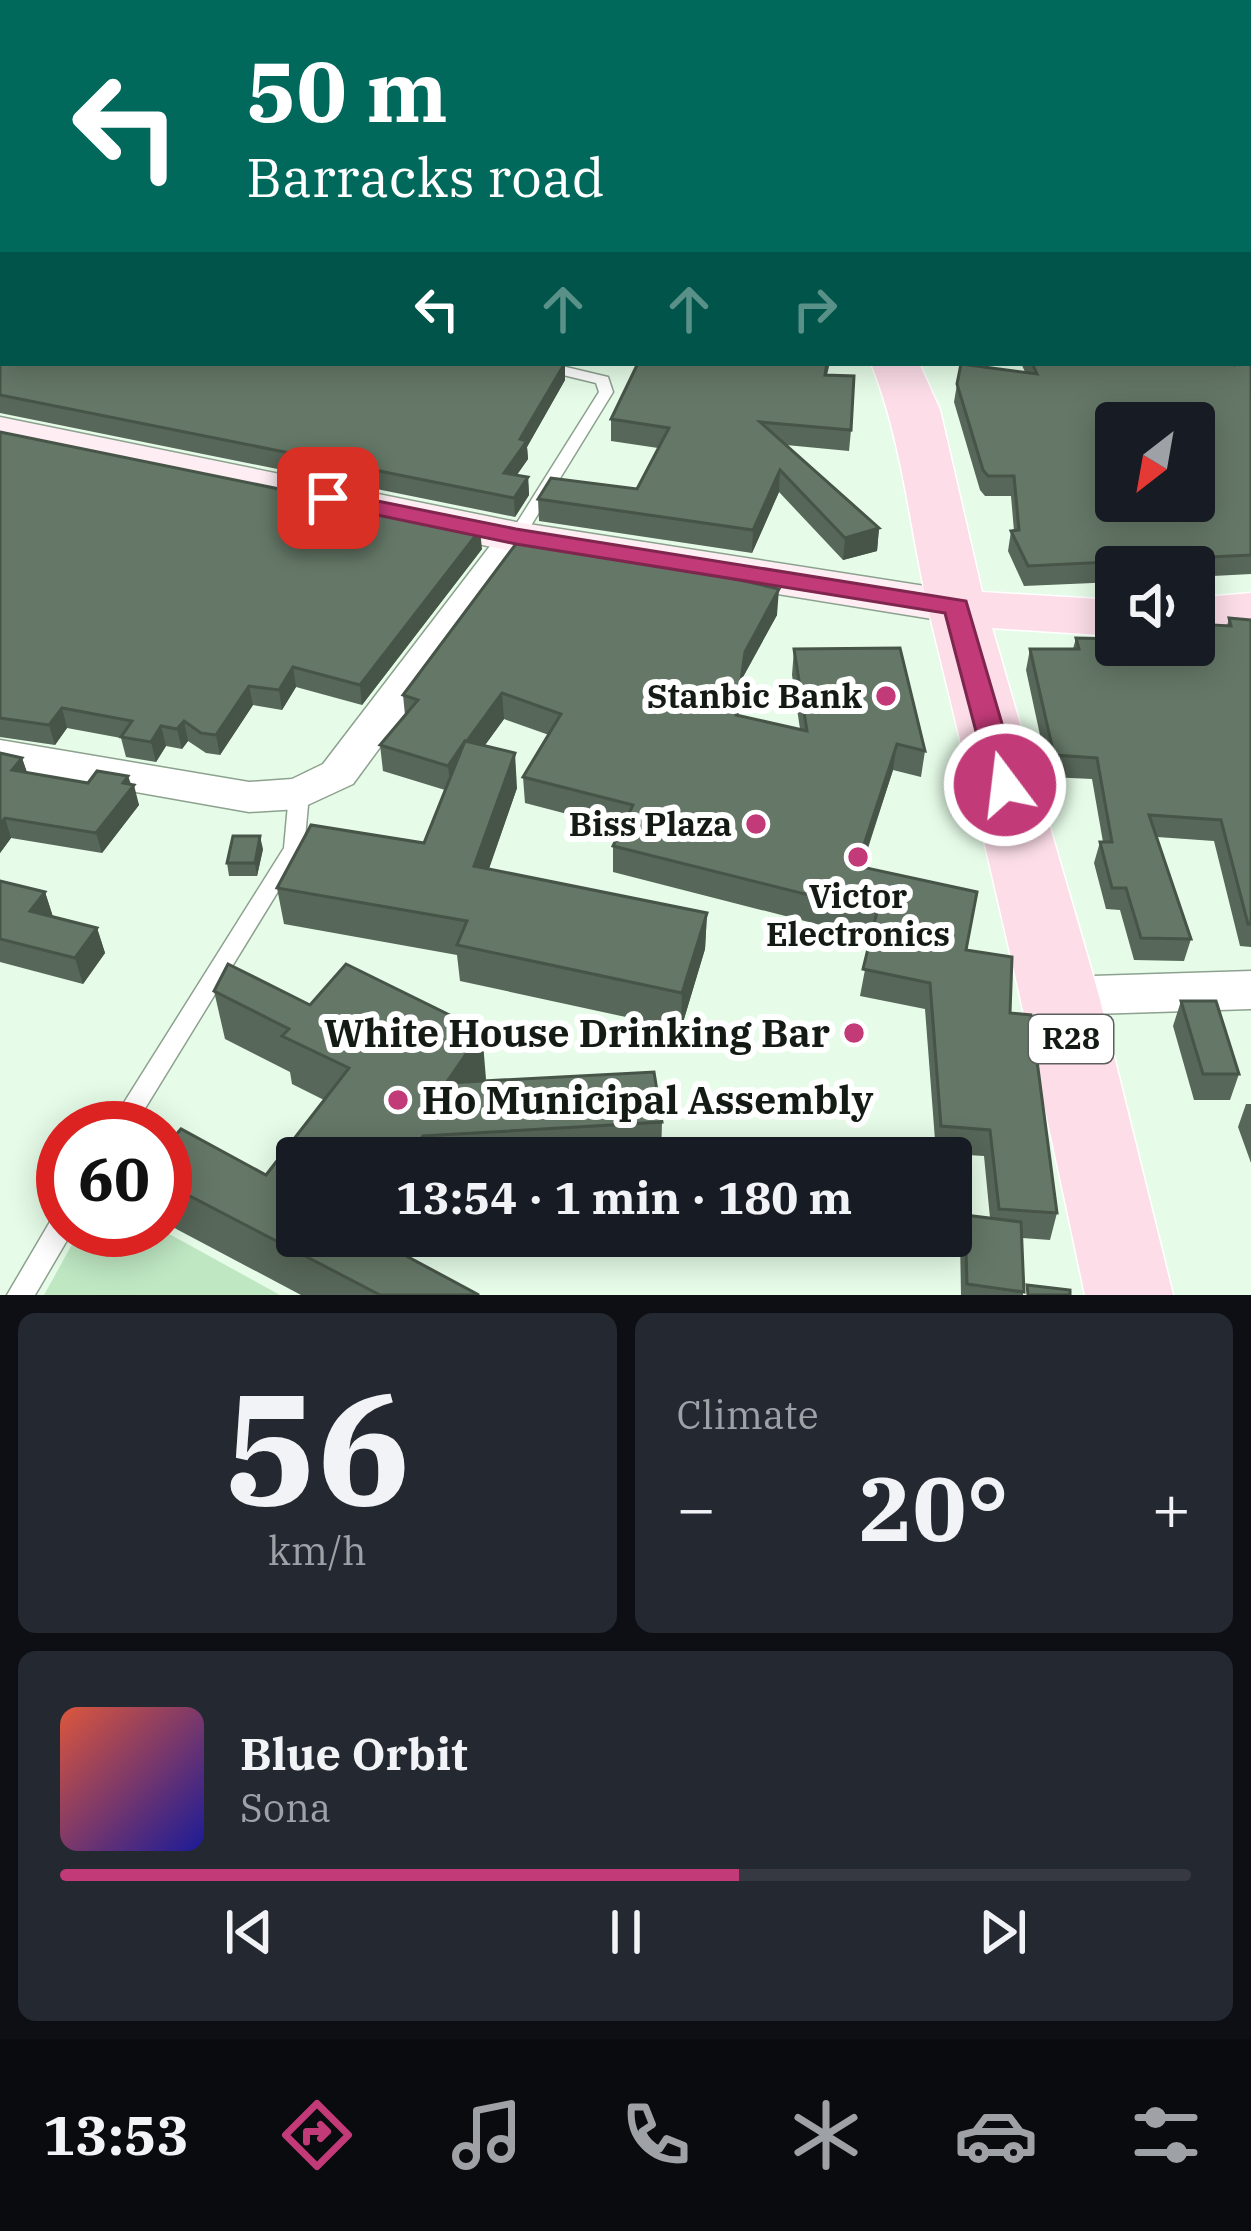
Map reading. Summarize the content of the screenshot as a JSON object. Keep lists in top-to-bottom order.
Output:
{
  "streets": {
    "main road": ["R28"]
  },
  "places": [
    "Stanbic Bank",
    "Biss Plaza",
    "Victor Electronics",
    "White House Drinking Bar",
    "Ho Municipal Assembly"
  ],
  "north": "bottom left",
  "page": {
    "turn": ["50 m", "Barracks road"],
    "limit": "60",
    "trip": "13:54 · 1 min · 180 m",
    "tile": [
      ["56", "km/h"],
      "Climate"
    ],
    "heat": ["−", "20°", "+"],
    "song": ["Blue Orbit", "Sona"],
    "tabs": "13:53"
  }
}
